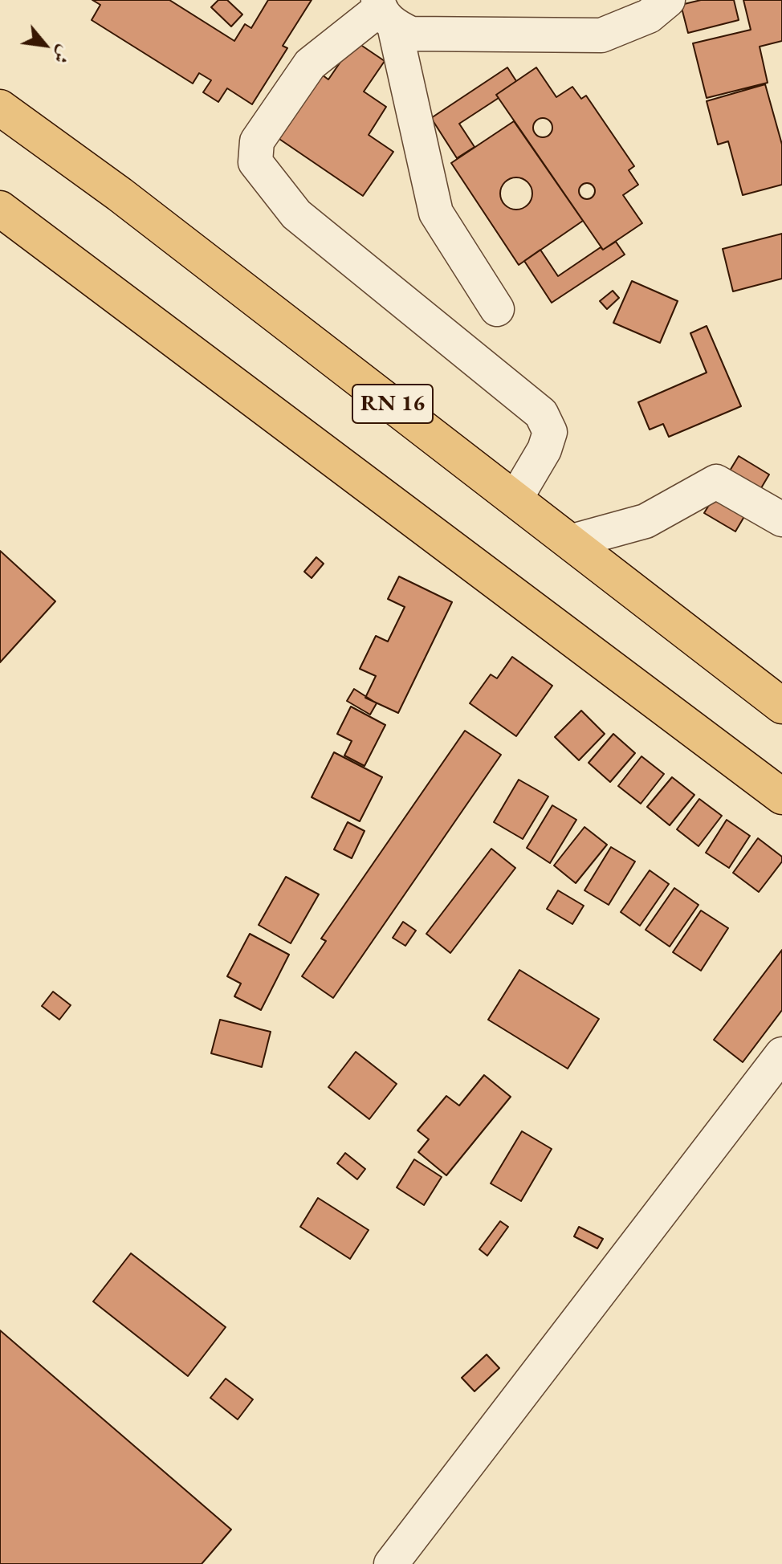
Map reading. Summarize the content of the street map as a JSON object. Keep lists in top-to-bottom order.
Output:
{
  "streets": {
    "highway": ["RN 16"]
  },
  "north": "bottom right"
}
